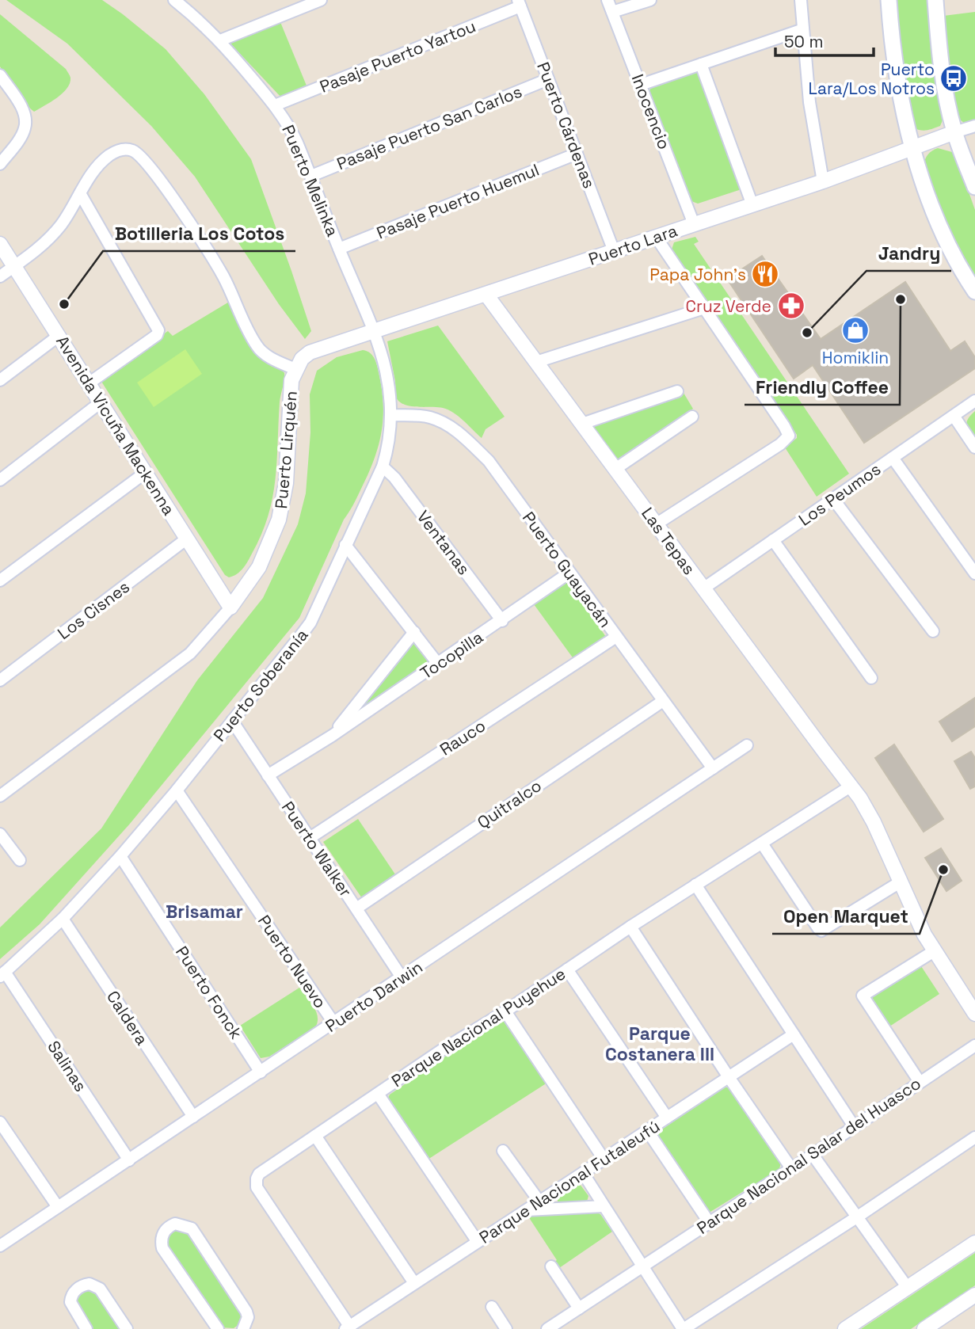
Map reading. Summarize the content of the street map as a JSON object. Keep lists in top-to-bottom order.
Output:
{
  "streets": {
    "street": [
      "Pasaje Puerto Yartou",
      "Inocencio",
      "Puerto Cárdenas",
      "Pasaje Puerto San Carlos",
      "Puerto Melinka",
      "Pasaje Puerto Huemul",
      "Puerto Lara",
      "Avenida Vicuña Mackenna",
      "Puerto Lirquén",
      "Los Peumos",
      "Las Tepas",
      "Ventanas",
      "Puerto Guayacán",
      "Los Cisnes",
      "Tocopilla",
      "Puerto Soberanía",
      "Rauco",
      "Quitralco",
      "Puerto Walker",
      "Puerto Nuevo",
      "Puerto Fonck",
      "Puerto Darwin",
      "Caldera",
      "Parque Nacional Puyehue",
      "Salinas",
      "Parque Nacional Salar del Huasco",
      "Parque Nacional Futaleufú"
    ]
  },
  "crossings": [
    ["Pasaje Puerto Yartou", "Puerto Cárdenas"],
    ["Pasaje Puerto Yartou", "Puerto Melinka"],
    ["Inocencio", "Puerto Lara"],
    ["Puerto Cárdenas", "Pasaje Puerto San Carlos"],
    ["Puerto Cárdenas", "Pasaje Puerto Huemul"],
    ["Puerto Cárdenas", "Puerto Lara"],
    ["Pasaje Puerto San Carlos", "Puerto Melinka"],
    ["Puerto Melinka", "Pasaje Puerto Huemul"],
    ["Puerto Melinka", "Puerto Lara"],
    ["Puerto Melinka", "Puerto Soberanía"],
    ["Puerto Lara", "Puerto Lirquén"],
    ["Puerto Lara", "Las Tepas"],
    ["Puerto Lara", "Puerto Soberanía"],
    ["Avenida Vicuña Mackenna", "Puerto Lirquén"],
    ["Avenida Vicuña Mackenna", "Los Cisnes"],
    ["Los Peumos", "Las Tepas"],
    ["Las Tepas", "Parque Nacional Puyehue"],
    ["Ventanas", "Tocopilla"],
    ["Ventanas", "Puerto Soberanía"],
    ["Puerto Guayacán", "Tocopilla"],
    ["Puerto Guayacán", "Puerto Soberanía"],
    ["Puerto Guayacán", "Rauco"],
    ["Puerto Guayacán", "Quitralco"],
    ["Puerto Guayacán", "Puerto Darwin"],
    ["Tocopilla", "Puerto Walker"],
    ["Puerto Soberanía", "Puerto Walker"],
    ["Puerto Soberanía", "Puerto Nuevo"],
    ["Puerto Soberanía", "Puerto Fonck"],
    ["Puerto Soberanía", "Caldera"],
    ["Puerto Soberanía", "Salinas"],
    ["Rauco", "Puerto Walker"],
    ["Quitralco", "Puerto Walker"],
    ["Puerto Walker", "Puerto Darwin"],
    ["Puerto Nuevo", "Puerto Darwin"],
    ["Puerto Fonck", "Puerto Darwin"],
    ["Puerto Darwin", "Caldera"],
    ["Puerto Darwin", "Salinas"],
    ["Parque Nacional Puyehue", "Parque Nacional Futaleufú"]
  ],
  "districts": ["Brisamar", "Parque Costanera III"],
  "places": {
    "bus stop": ["Puerto Lara/Los Notros"],
    "restaurant": ["Papa John's"],
    "other": [
      "Friendly Coffee",
      "Botilleria Los Cotos",
      "Jandry",
      "Open Marquet"
    ],
    "pharmacy": ["Cruz Verde"],
    "shop": ["Homiklin"]
  },
  "scale_bar": "50 m"
}
